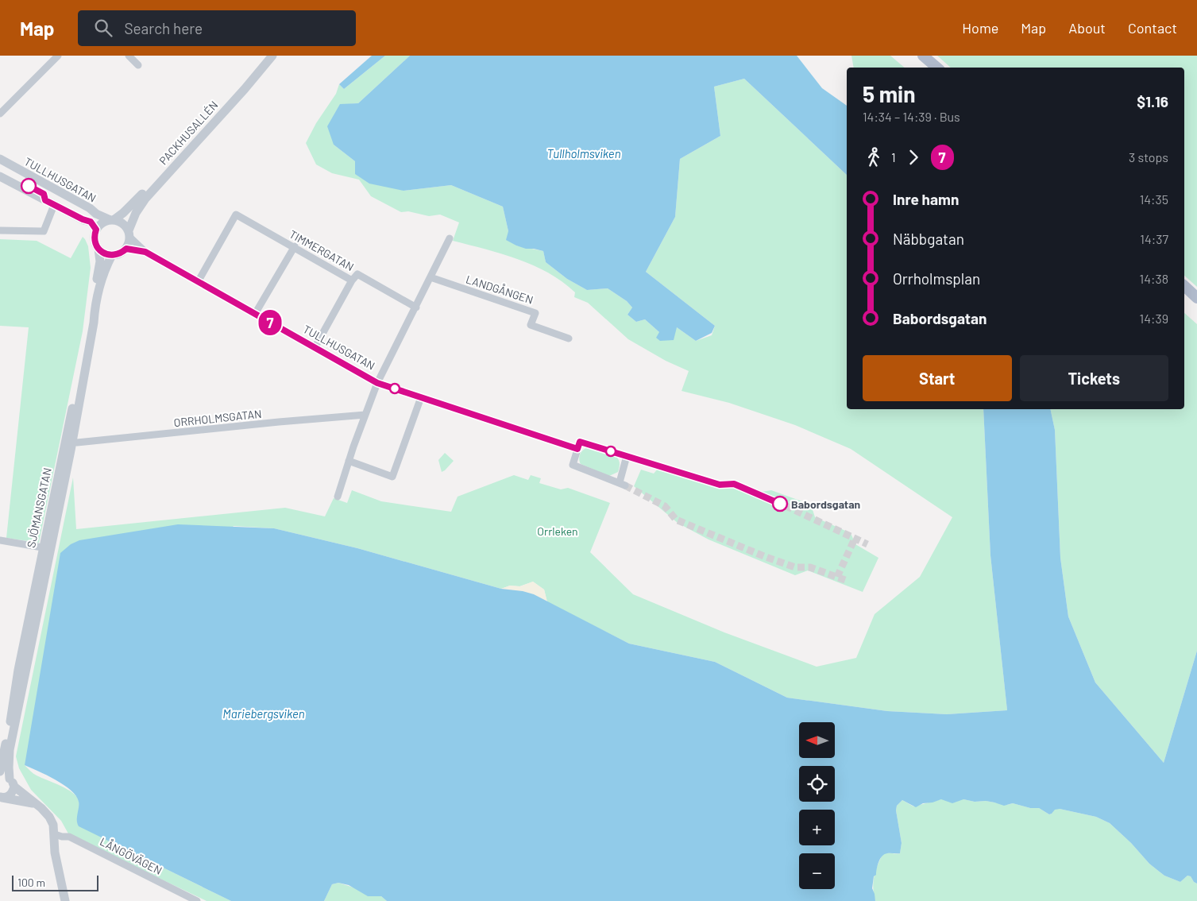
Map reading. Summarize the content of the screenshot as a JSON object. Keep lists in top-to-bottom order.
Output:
{
  "streets": {
    "street": [
      "PACKHUSALLÉN",
      "TULLHUSGATAN",
      "TIMMERGATAN",
      "LANDGÅNGEN",
      "ORRHOLMSGATAN",
      "SJÖMANSGATAN",
      "LÅNGÖVÄGEN"
    ]
  },
  "crossings": [
    ["PACKHUSALLÉN", "TULLHUSGATAN"],
    ["PACKHUSALLÉN", "SJÖMANSGATAN"],
    ["TULLHUSGATAN", "TIMMERGATAN"],
    ["TULLHUSGATAN", "SJÖMANSGATAN"],
    ["ORRHOLMSGATAN", "SJÖMANSGATAN"]
  ],
  "water": ["Tullholmsviken", "Mariebergsviken"],
  "parks": ["Orrleken"],
  "places": ["Babordsgatan"],
  "lines": ["bus line 7"],
  "scale_bar": "100 m",
  "north": "left",
  "page": {
    "header": "Map",
    "search": "Search here",
    "nav": [
      "Home",
      "Map",
      "About",
      "Contact"
    ],
    "on_map": "7",
    "heading": ["5 min", "14:34 – 14:39 · Bus", "$1.16"],
    "legs": ["1", "7", "3 stops"],
    "list": [
      {
        "name": "Inre hamn",
        "value": "14:35"
      },
      {
        "name": "Näbbgatan",
        "value": "14:37"
      },
      {
        "name": "Orrholmsplan",
        "value": "14:38"
      },
      {
        "name": "Babordsgatan",
        "value": "14:39"
      }
    ],
    "buttons": ["Start", "Tickets"],
    "map_buttons": ["+", "−"],
    "scale": "100 m"
  }
}
